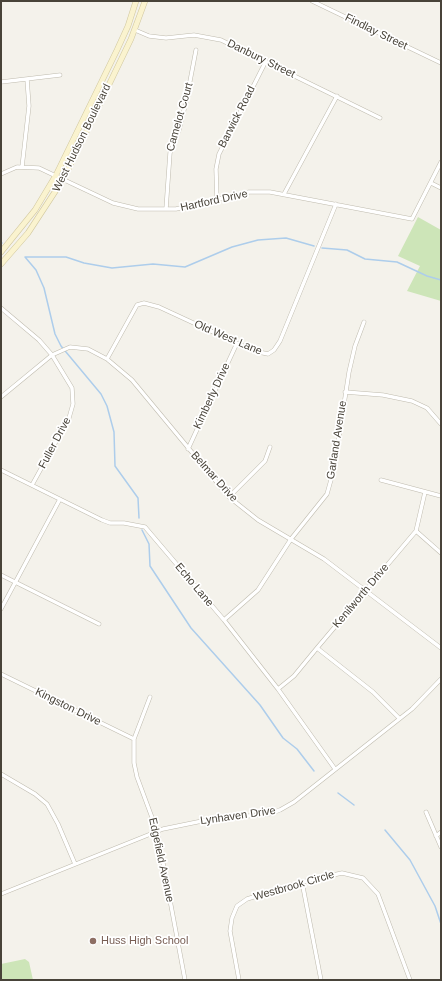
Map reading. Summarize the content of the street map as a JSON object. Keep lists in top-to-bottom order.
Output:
{
  "streets": {
    "main road": ["West Hudson Boulevard"],
    "street": [
      "Findlay Street",
      "Danbury Street",
      "Camelot Court",
      "Barwick Road",
      "Hartford Drive",
      "Old West Lane",
      "Kimberly Drive",
      "Garland Avenue",
      "Fuller Drive",
      "Belmar Drive",
      "Echo Lane",
      "Kenilworth Drive",
      "Kingston Drive",
      "Lynhaven Drive",
      "Edgefield Avenue",
      "Westbrook Circle"
    ]
  },
  "crossings": [
    ["Danbury Street", "Barwick Road"],
    ["Danbury Street", "West Hudson Boulevard"],
    ["Camelot Court", "Hartford Drive"],
    ["Barwick Road", "Hartford Drive"],
    ["West Hudson Boulevard", "Hartford Drive"],
    ["Hartford Drive", "Old West Lane"],
    ["Old West Lane", "Kimberly Drive"],
    ["Old West Lane", "Belmar Drive"],
    ["Kimberly Drive", "Belmar Drive"],
    ["Garland Avenue", "Belmar Drive"],
    ["Garland Avenue", "Echo Lane"],
    ["Fuller Drive", "Belmar Drive"],
    ["Fuller Drive", "Echo Lane"],
    ["Belmar Drive", "Kenilworth Drive"],
    ["Echo Lane", "Kenilworth Drive"],
    ["Echo Lane", "Lynhaven Drive"],
    ["Kingston Drive", "Edgefield Avenue"],
    ["Lynhaven Drive", "Edgefield Avenue"]
  ],
  "places": ["Huss High School"]
}
